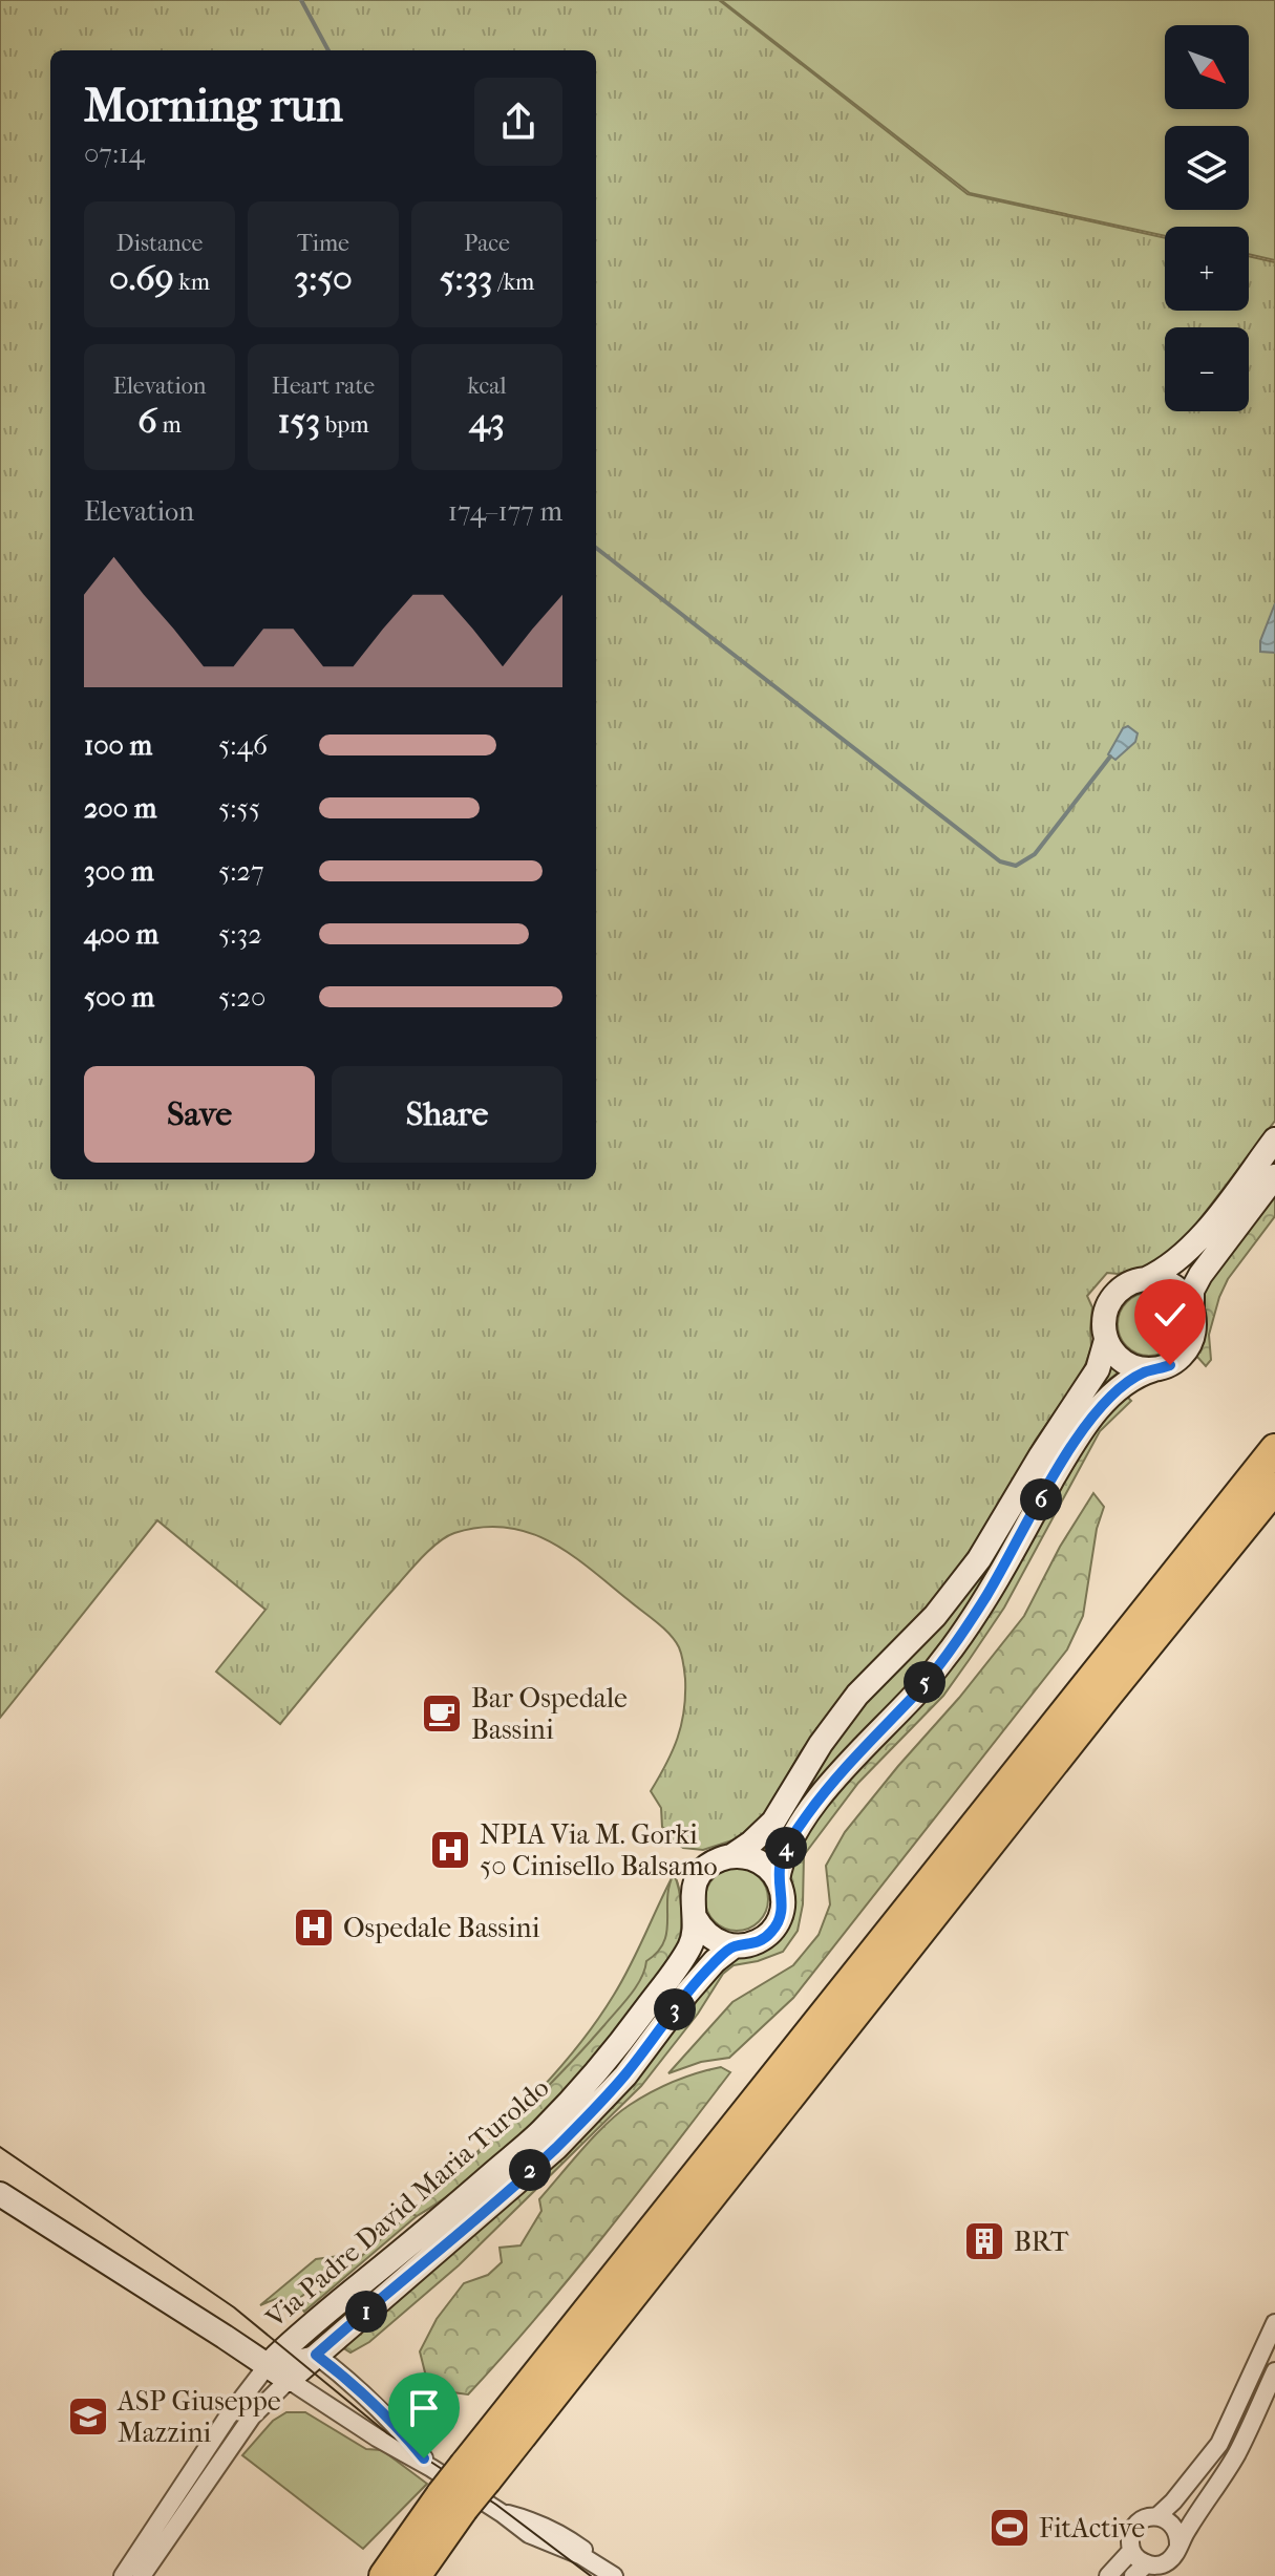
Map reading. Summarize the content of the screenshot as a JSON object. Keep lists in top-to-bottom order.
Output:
{
  "streets": {
    "street": ["Via Padre David Maria Turoldo"]
  },
  "places": {
    "cafe": ["Bar Ospedale Bassini"],
    "hospital": ["NPIA Via M. Gorki 50 Cinisello Balsamo", "Ospedale Bassini"],
    "building": ["BRT"],
    "school or university": ["ASP Giuseppe Mazzini"],
    "sports": ["FitActive"]
  },
  "north": "bottom right",
  "page": {
    "map_buttons": ["+", "−"],
    "heading": ["Morning run", "07:14"],
    "stats": [
      ["Distance", "0.69 km"],
      ["Time", "3:50"],
      ["Pace", "5:33 /km"],
      ["Elevation", "6 m"],
      ["Heart rate", "153 bpm"],
      ["kcal", "43"]
    ],
    "chart": ["Elevation", "174–177 m"],
    "list": [
      {
        "name": "100 m",
        "note": "5:46"
      },
      {
        "name": "200 m",
        "note": "5:55"
      },
      {
        "name": "300 m",
        "note": "5:27"
      },
      {
        "name": "400 m",
        "note": "5:32"
      },
      {
        "name": "500 m",
        "note": "5:20"
      }
    ],
    "buttons": ["Save", "Share"],
    "pins": [
      "6",
      "5",
      "4",
      "3",
      "2",
      "1"
    ]
  }
}
